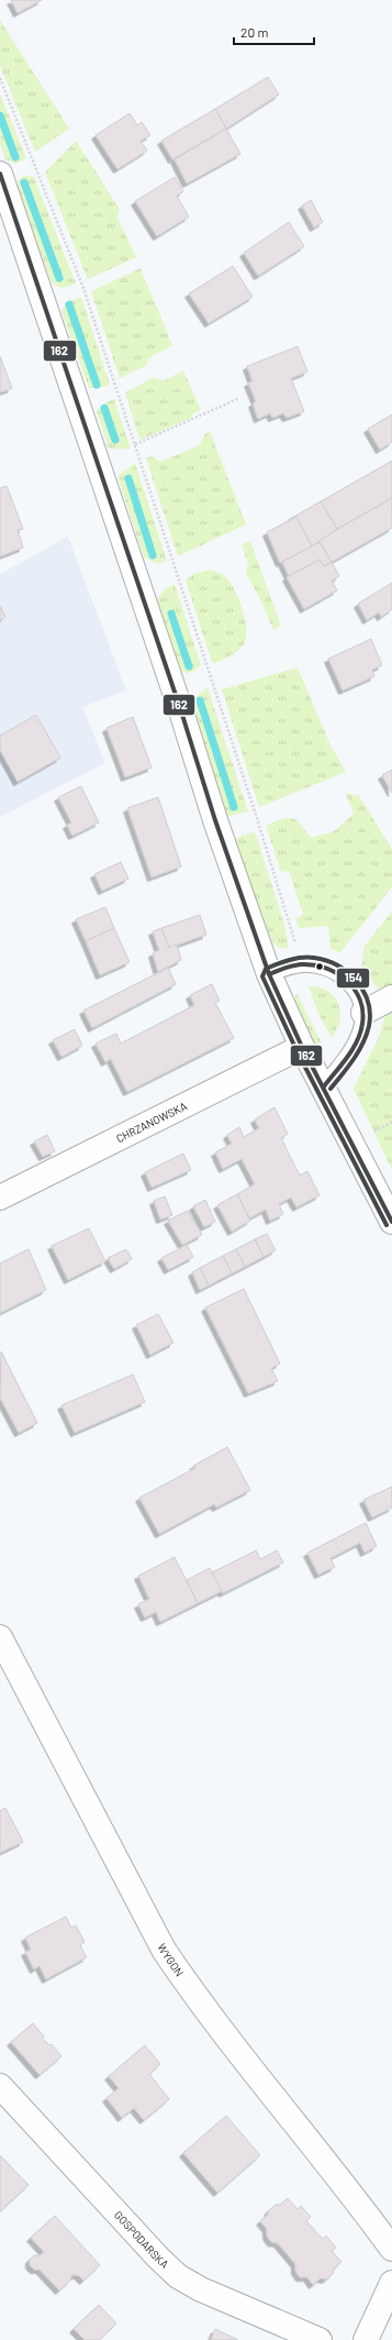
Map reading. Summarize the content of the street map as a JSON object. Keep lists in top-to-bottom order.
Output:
{
  "streets": {
    "street": ["CHRZANOWSKA", "WYGON", "GOSPODARSKA"]
  },
  "lines": ["transit line 162", "transit line 154"],
  "scale_bar": "20 m"
}
